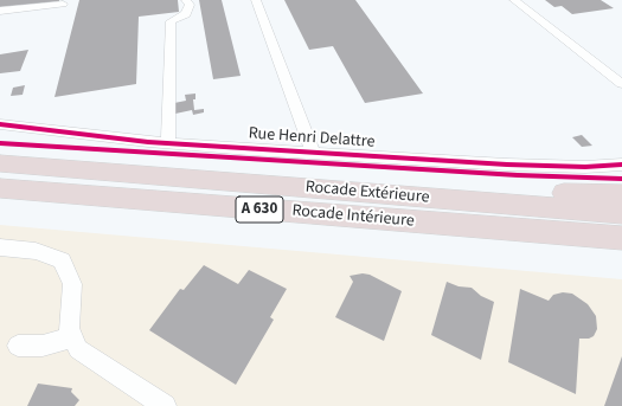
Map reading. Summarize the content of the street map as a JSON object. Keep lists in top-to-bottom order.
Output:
{
  "streets": {
    "highway": ["Rocade Extérieure", "A 630", "Rocade Intérieure"],
    "street": ["Rue Henri Delattre"]
  }
}
